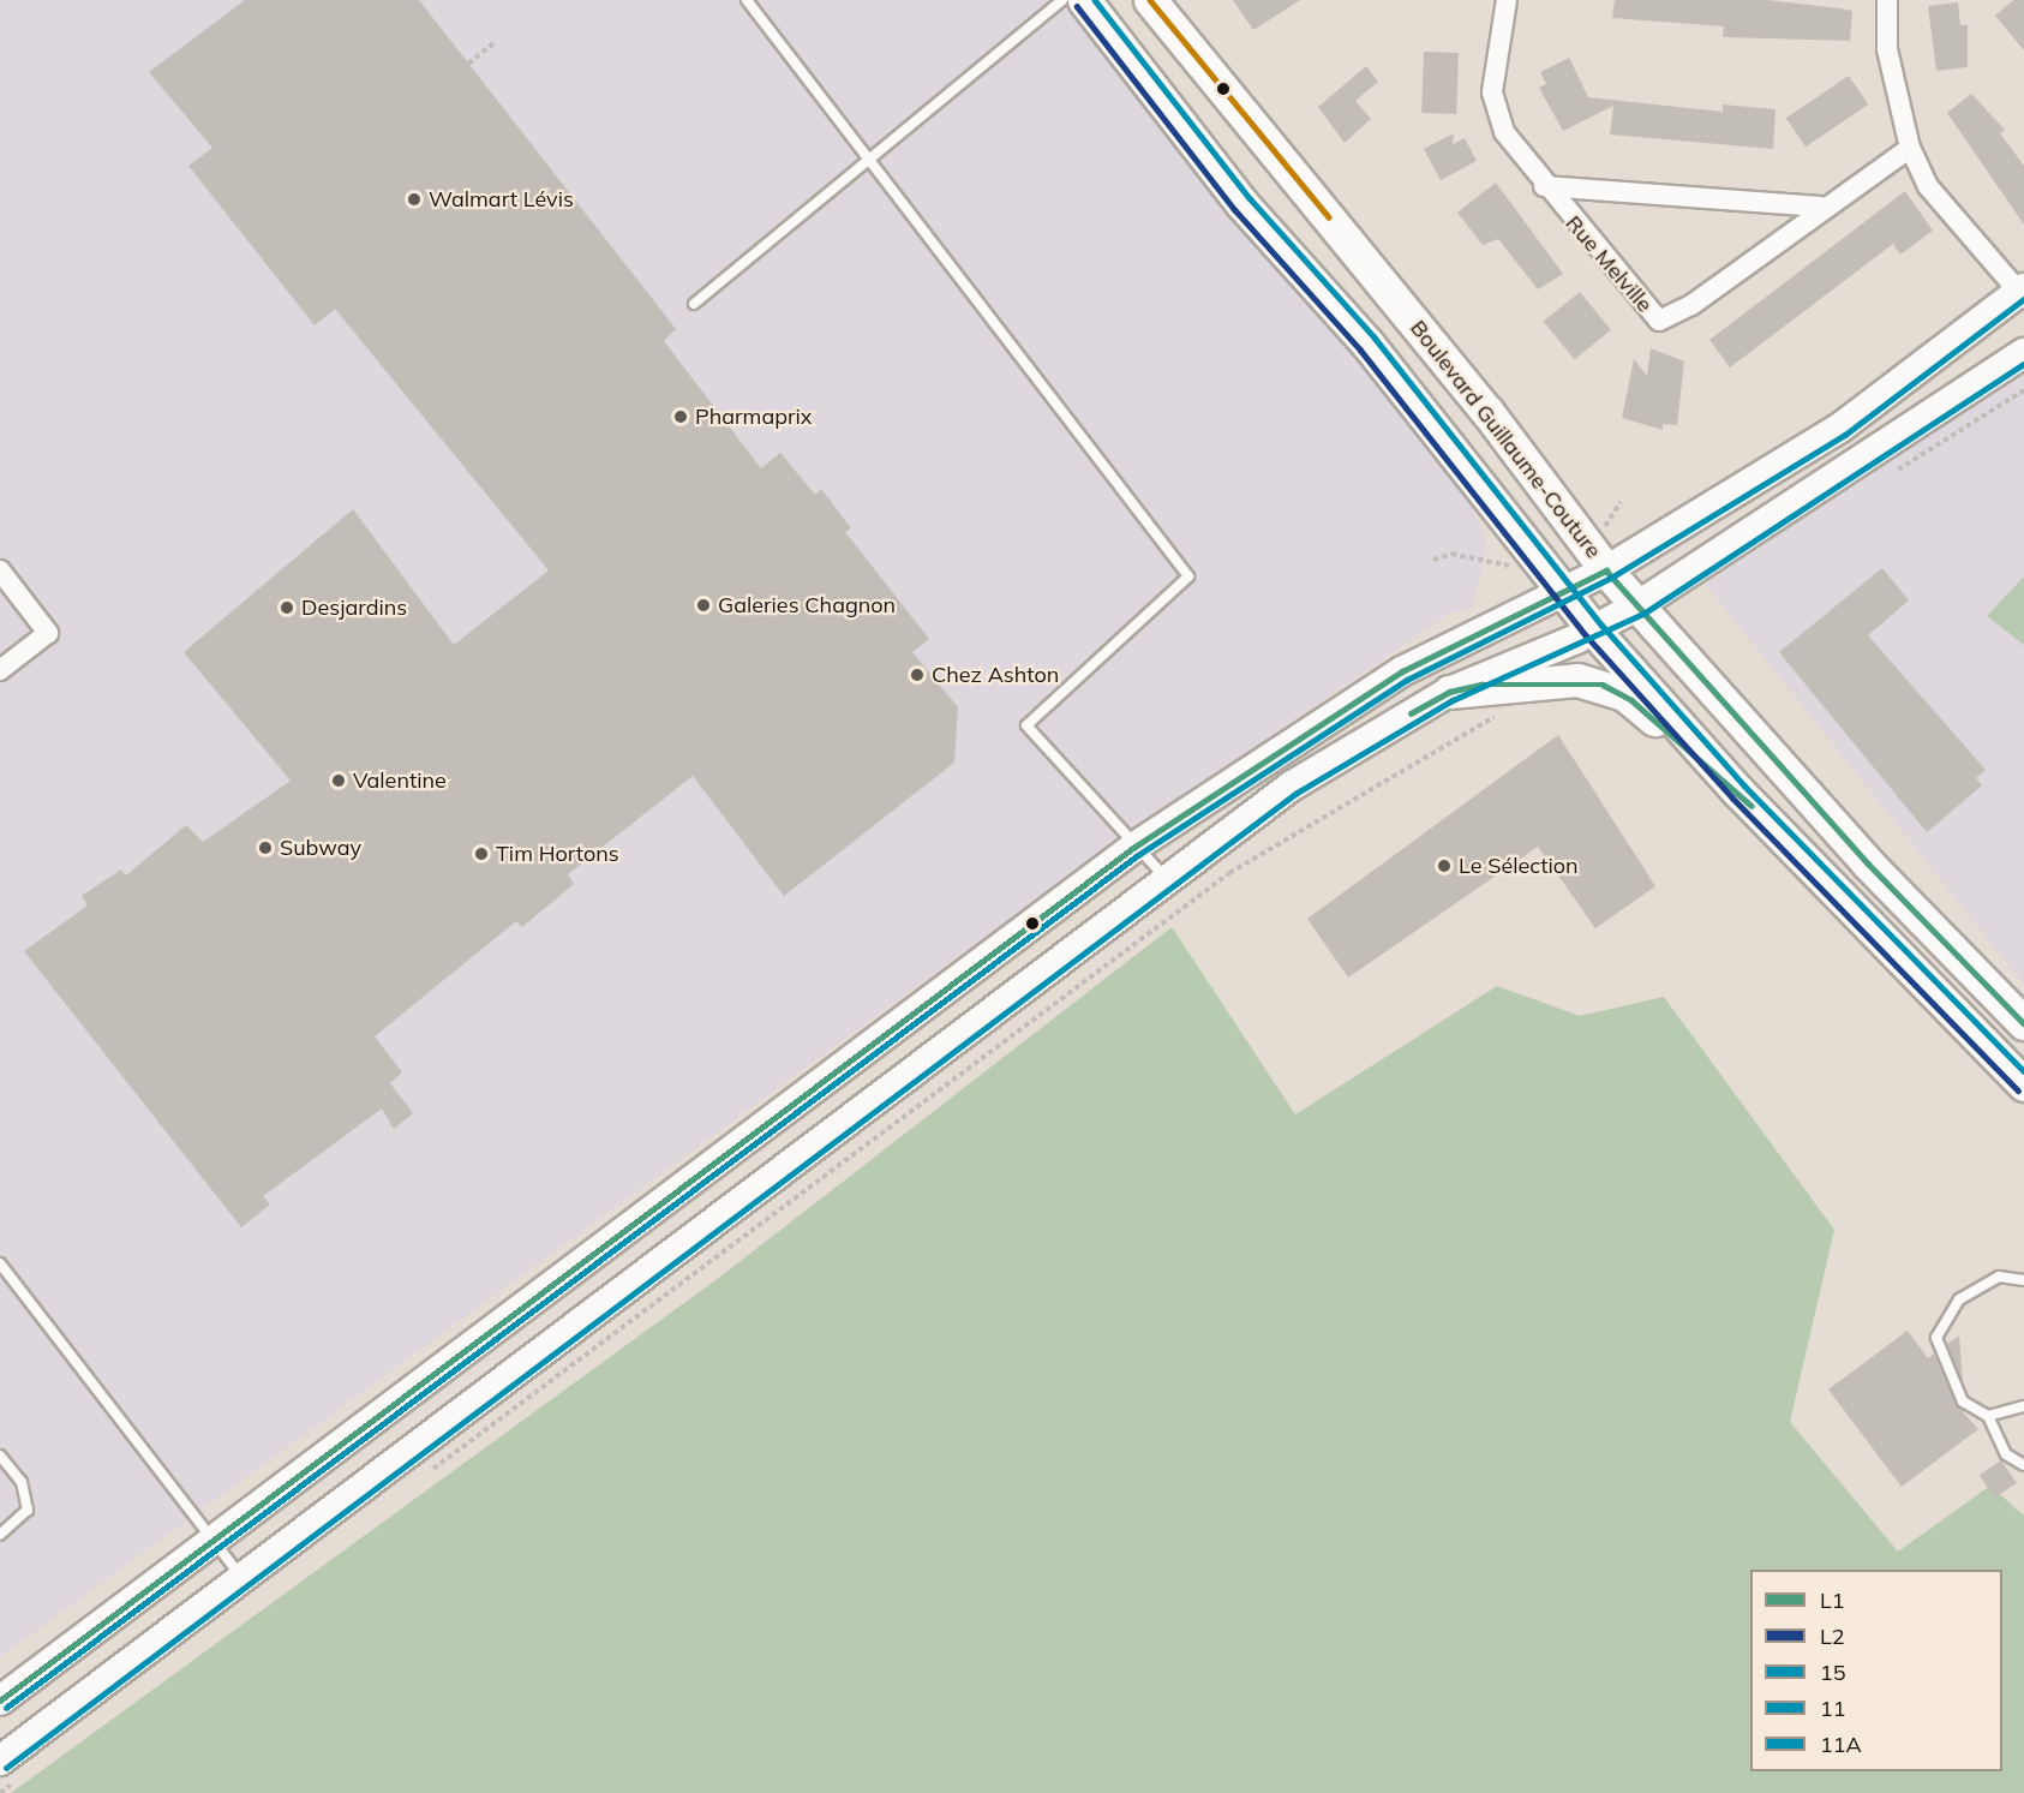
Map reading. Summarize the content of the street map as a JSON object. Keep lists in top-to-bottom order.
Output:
{
  "streets": {
    "main road": ["Boulevard Guillaume-Couture"],
    "street": ["Rue Melville"]
  },
  "places": [
    "Walmart Lévis",
    "Pharmaprix",
    "Galeries Chagnon",
    "Desjardins",
    "Chez Ashton",
    "Valentine",
    "Subway",
    "Tim Hortons",
    "Le Sélection"
  ],
  "lines": [
    "transit line 15",
    "transit line L2",
    "transit line 11",
    "transit line 11A",
    "transit line L1"
  ],
  "legend": [
    "L1",
    "L2",
    "15",
    "11",
    "11A"
  ]
}
